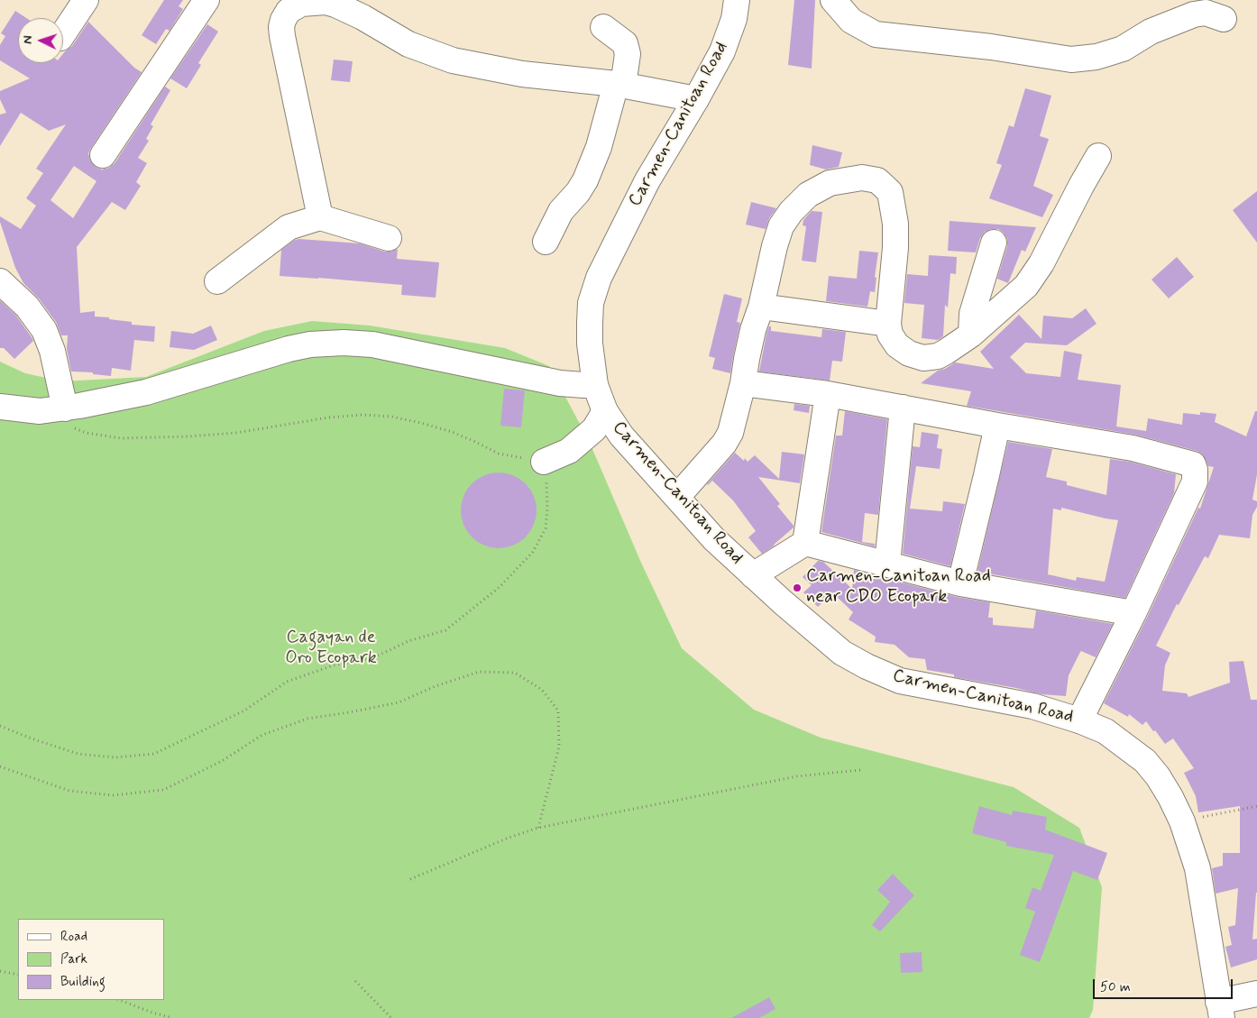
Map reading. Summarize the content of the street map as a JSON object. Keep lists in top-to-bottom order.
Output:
{
  "streets": {
    "street": ["Carmen-Canitoan Road"]
  },
  "parks": ["Cagayan de Oro Ecopark"],
  "places": ["Carmen-Canitoan Road near CDO Ecopark"],
  "legend": ["Road", "Park", "Building"],
  "scale_bar": "50 m",
  "north": "left"
}
